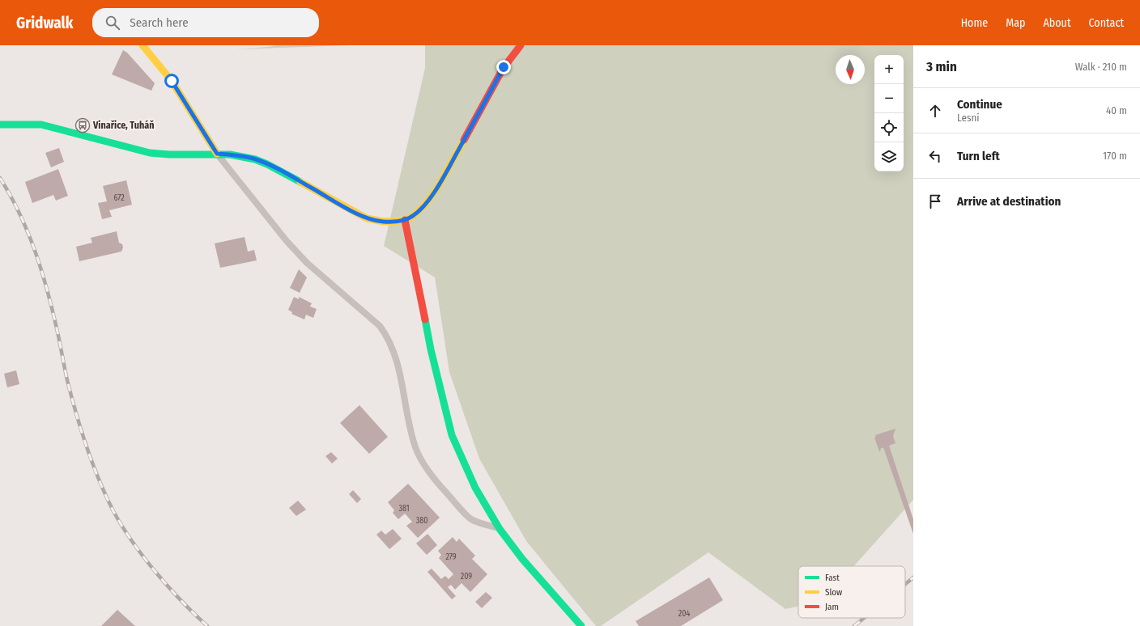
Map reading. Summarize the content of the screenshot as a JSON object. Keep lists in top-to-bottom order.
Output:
{
  "places": {
    "bus stop": ["Vinařice, Tuháň"]
  },
  "house_numbers": [
    "672",
    "381",
    "380",
    "279",
    "209",
    "204"
  ],
  "legend": ["Fast", "Slow", "Jam"],
  "north": "bottom",
  "page": {
    "header": "Gridwalk",
    "search": "Search here",
    "nav": [
      "Home",
      "Map",
      "About",
      "Contact"
    ],
    "heading": ["3 min", "Walk · 210 m"],
    "map_buttons": ["+", "−"],
    "list": [
      ["Continue", "Lesní", "40 m"],
      ["Turn left", "170 m"],
      "Arrive at destination"
    ]
  }
}
